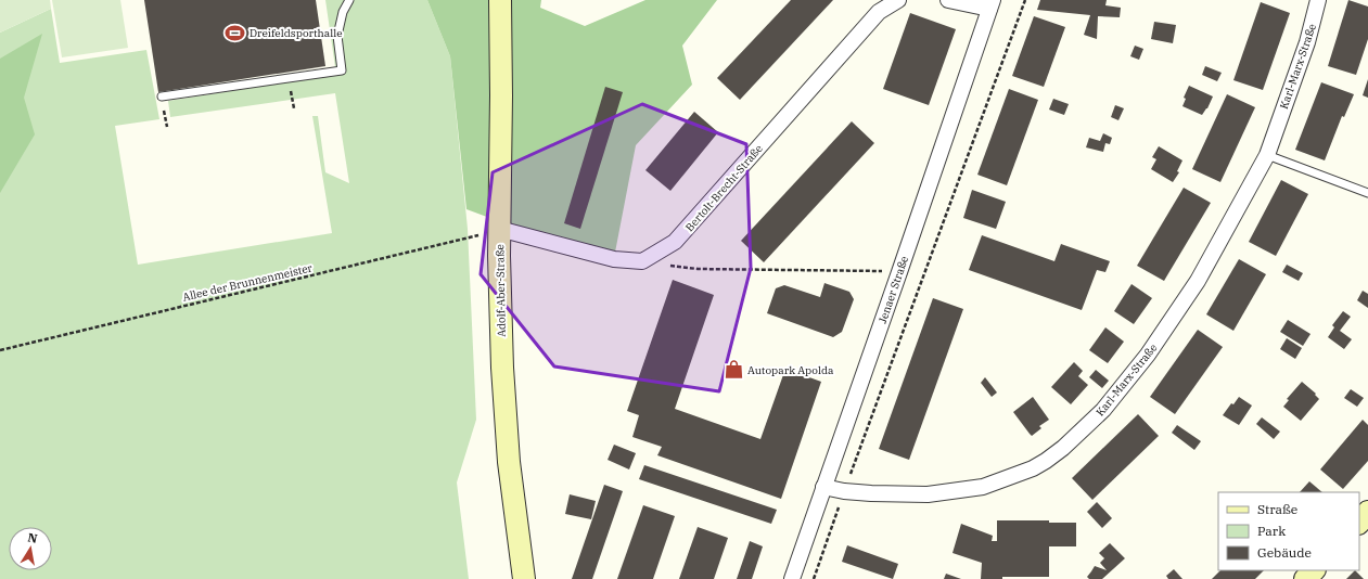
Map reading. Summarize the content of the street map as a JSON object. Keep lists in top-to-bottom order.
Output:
{
  "streets": {
    "main road": ["Adolf-Aber-Straße"],
    "street": ["Karl-Marx-Straße", "Bertolt-Brecht-Straße", "Jenaer Straße"],
    "path": ["Allee der Brunnenmeister"]
  },
  "crossings": [
    ["Karl-Marx-Straße", "Jenaer Straße"],
    ["Allee der Brunnenmeister", "Adolf-Aber-Straße"]
  ],
  "places": {
    "sports": ["Dreifeldsporthalle"],
    "shop": ["Autopark Apolda"]
  },
  "legend": ["Straße", "Park", "Gebäude"],
  "north": "top"
}
